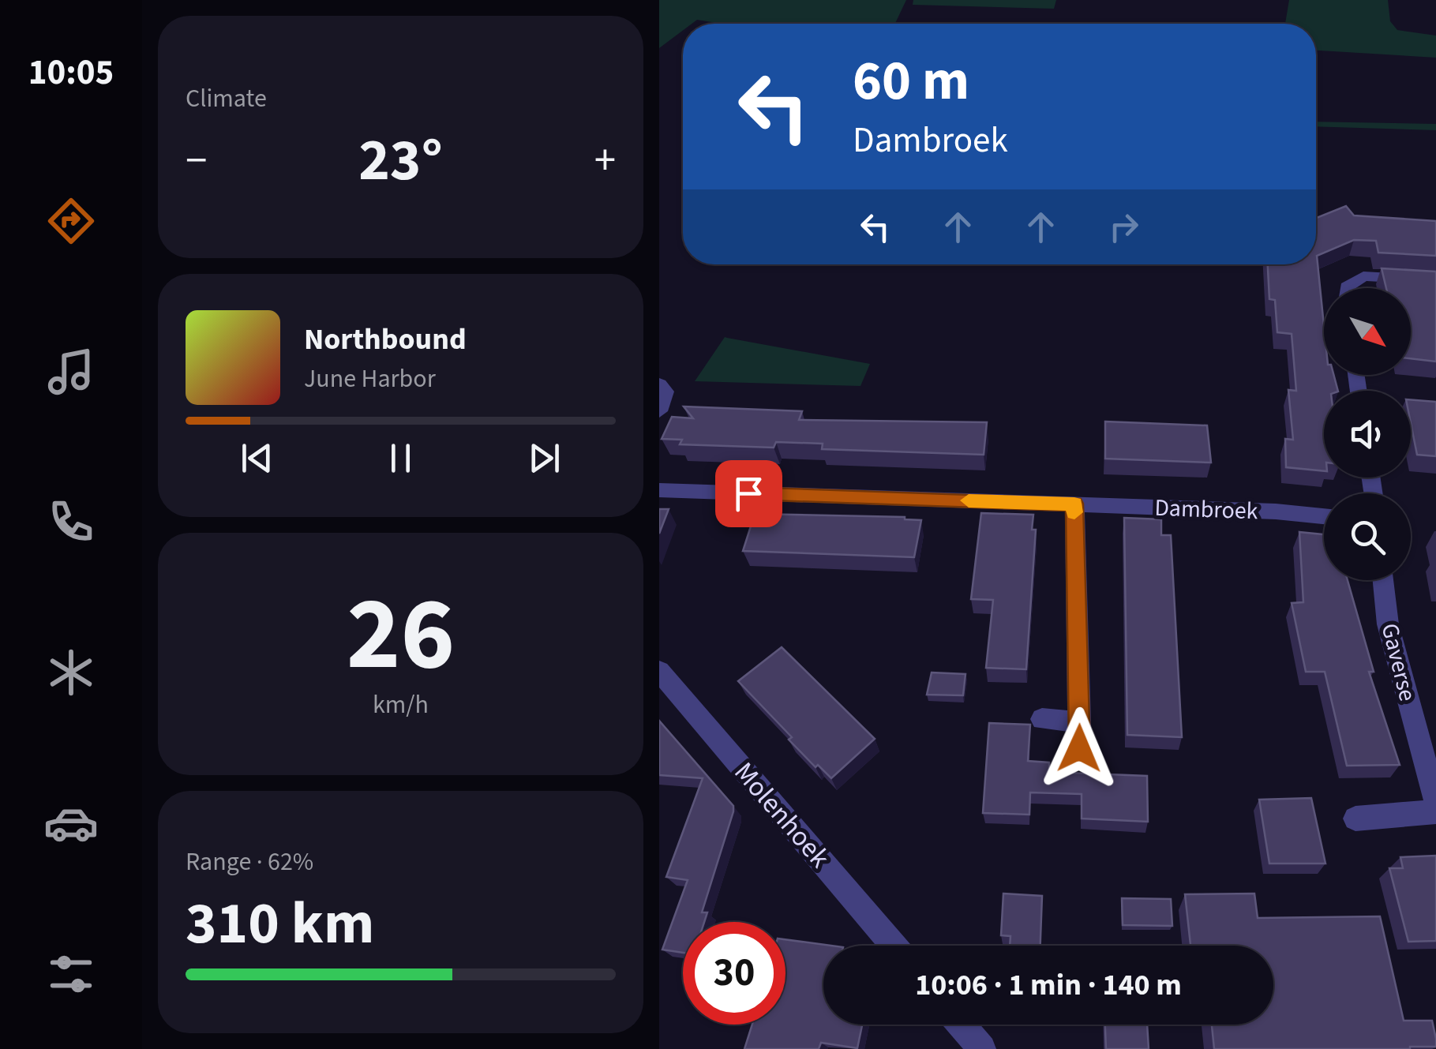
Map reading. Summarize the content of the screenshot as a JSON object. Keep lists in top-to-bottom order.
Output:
{
  "streets": {
    "street": ["Dambroek", "Gaverse", "Molenhoek"]
  },
  "north": "bottom right",
  "page": {
    "tabs": "10:05",
    "tile": [
      "Climate",
      ["26", "km/h"],
      ["Range · 62%", "310 km"]
    ],
    "turn": ["60 m", "Dambroek"],
    "heat": ["−", "23°", "+"],
    "song": ["Northbound", "June Harbor"],
    "limit": "30",
    "trip": "10:06 · 1 min · 140 m"
  }
}
